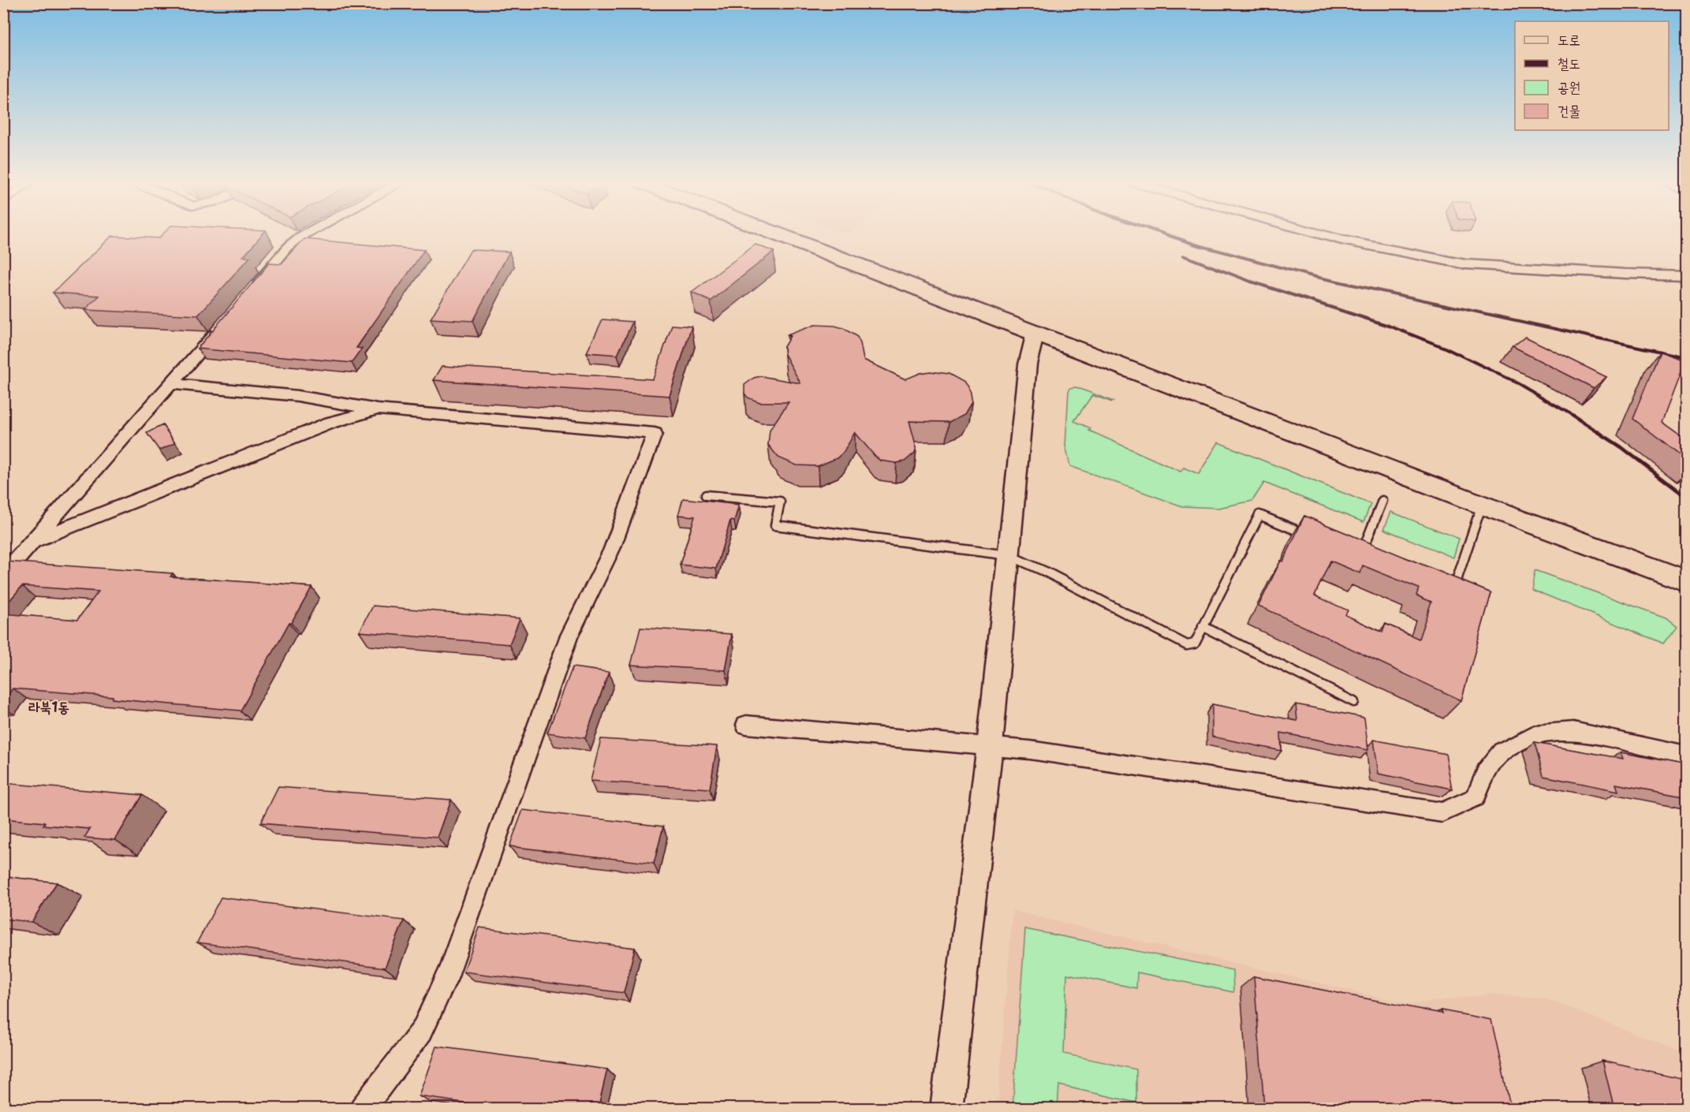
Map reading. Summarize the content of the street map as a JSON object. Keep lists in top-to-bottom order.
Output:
{
  "districts": ["라북1동"],
  "legend": [
    "도로",
    "철도",
    "공원",
    "건물"
  ]
}
